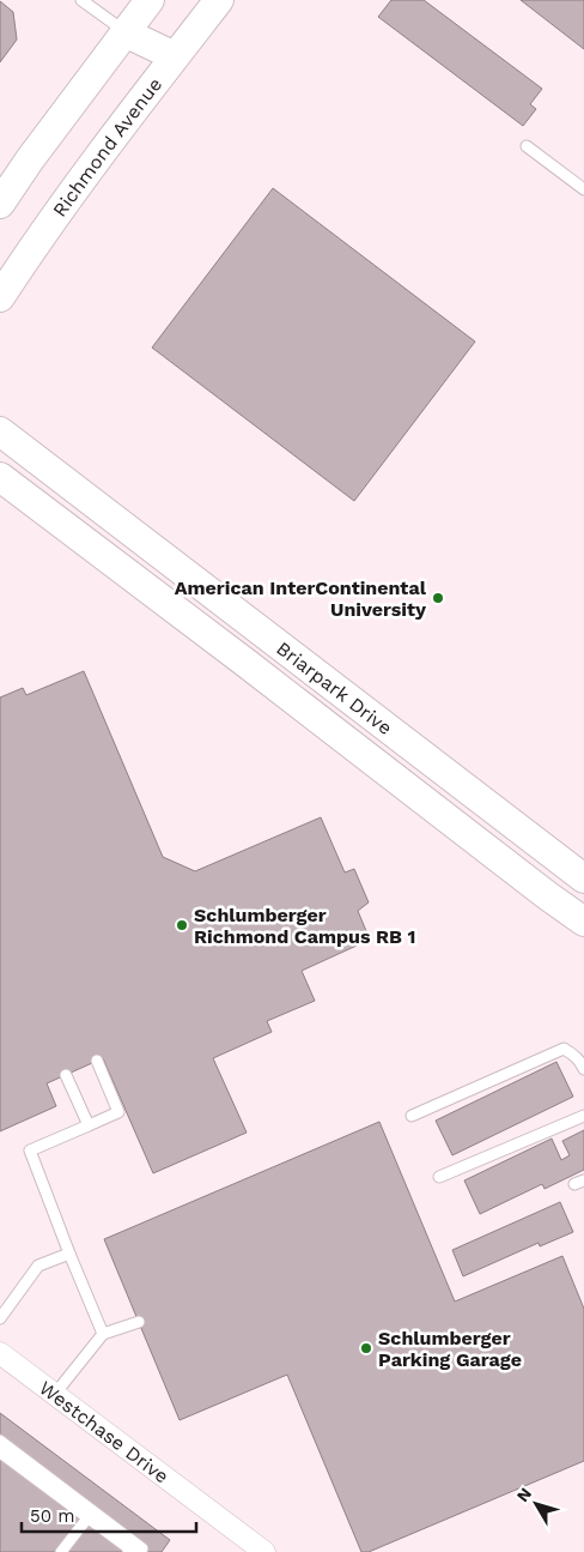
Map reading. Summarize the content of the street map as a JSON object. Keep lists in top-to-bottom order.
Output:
{
  "streets": {
    "street": ["Richmond Avenue", "Briarpark Drive", "Westchase Drive"]
  },
  "places": ["American InterContinental University", "Schlumberger Richmond Campus RB 1", "Schlumberger Parking Garage"],
  "scale_bar": "50 m",
  "north": "top left"
}
